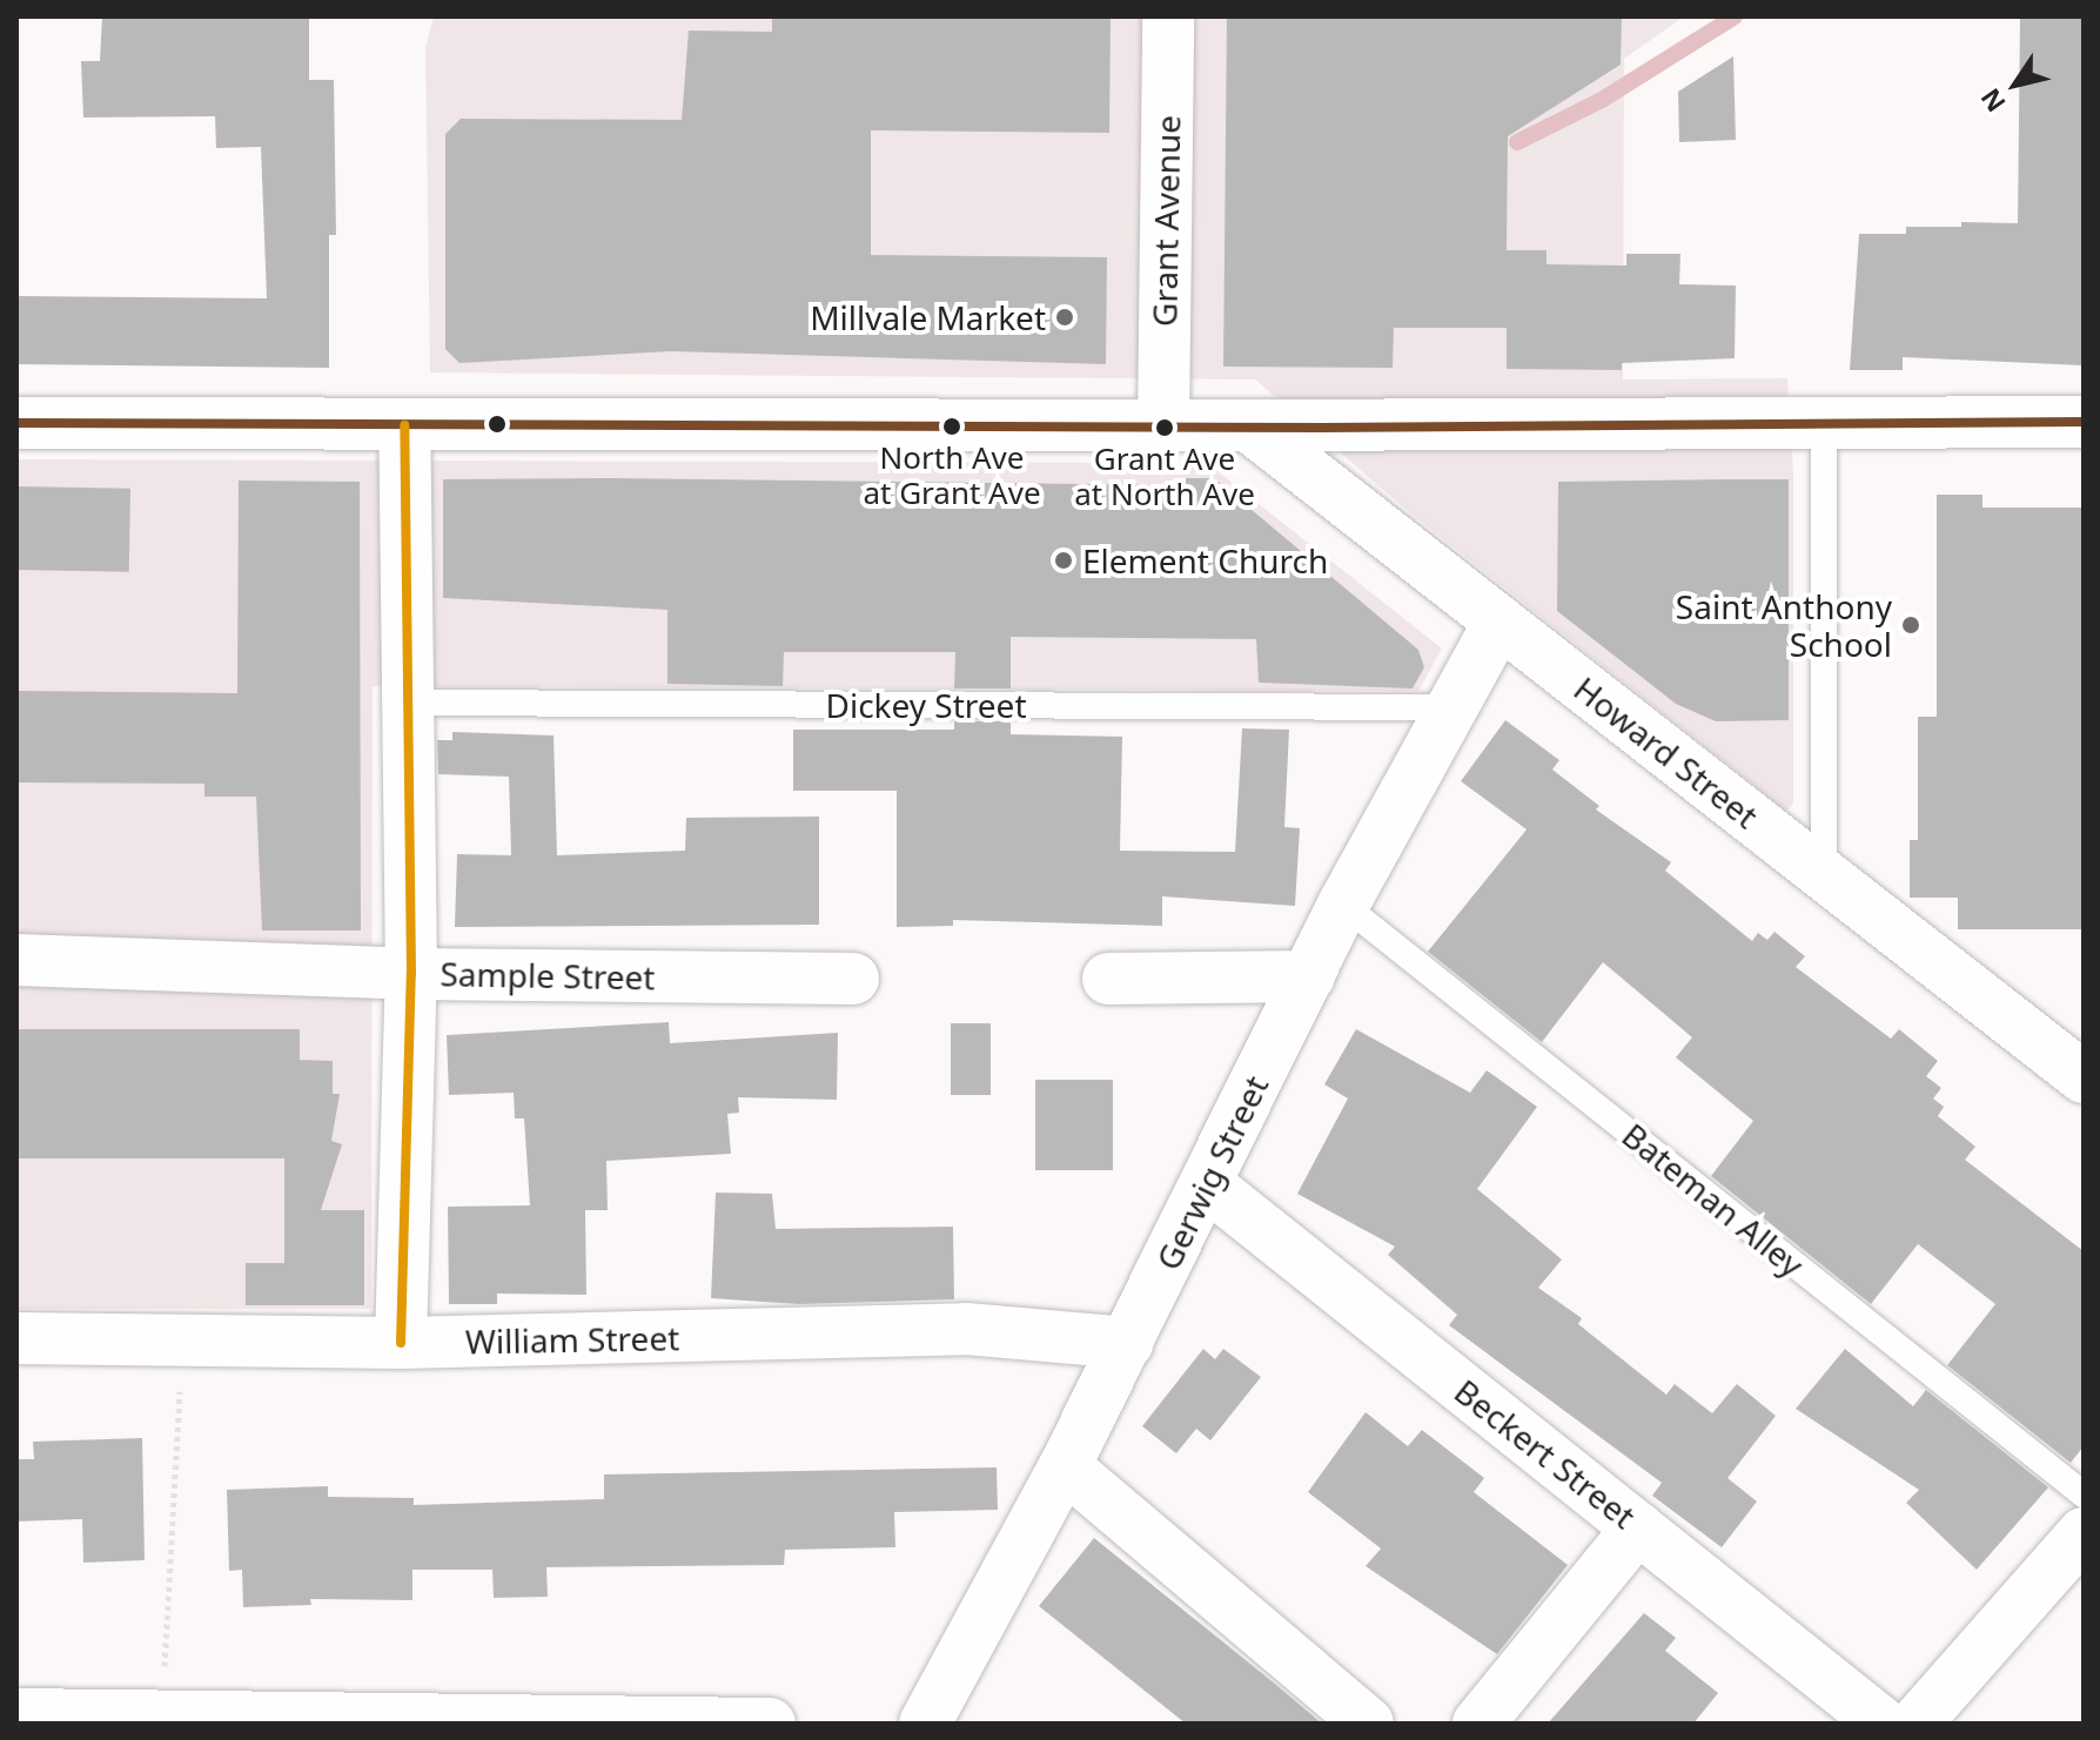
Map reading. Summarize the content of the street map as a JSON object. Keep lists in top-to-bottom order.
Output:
{
  "streets": {
    "street": [
      "Grant Avenue",
      "Howard Street",
      "Sample Street",
      "Gerwig Street",
      "William Street",
      "Beckert Street"
    ],
    "lane": ["Dickey Street", "Bateman Alley"]
  },
  "crossings": [
    ["Dickey Street", "Gerwig Street"],
    ["Howard Street", "Gerwig Street"],
    ["Gerwig Street", "Bateman Alley"],
    ["Gerwig Street", "William Street"],
    ["Gerwig Street", "Beckert Street"]
  ],
  "places": [
    "Millvale Market",
    "North Ave at Grant Ave",
    "Grant Ave at North Ave",
    "Element Church",
    "Saint Anthony School"
  ],
  "north": "bottom left"
}
